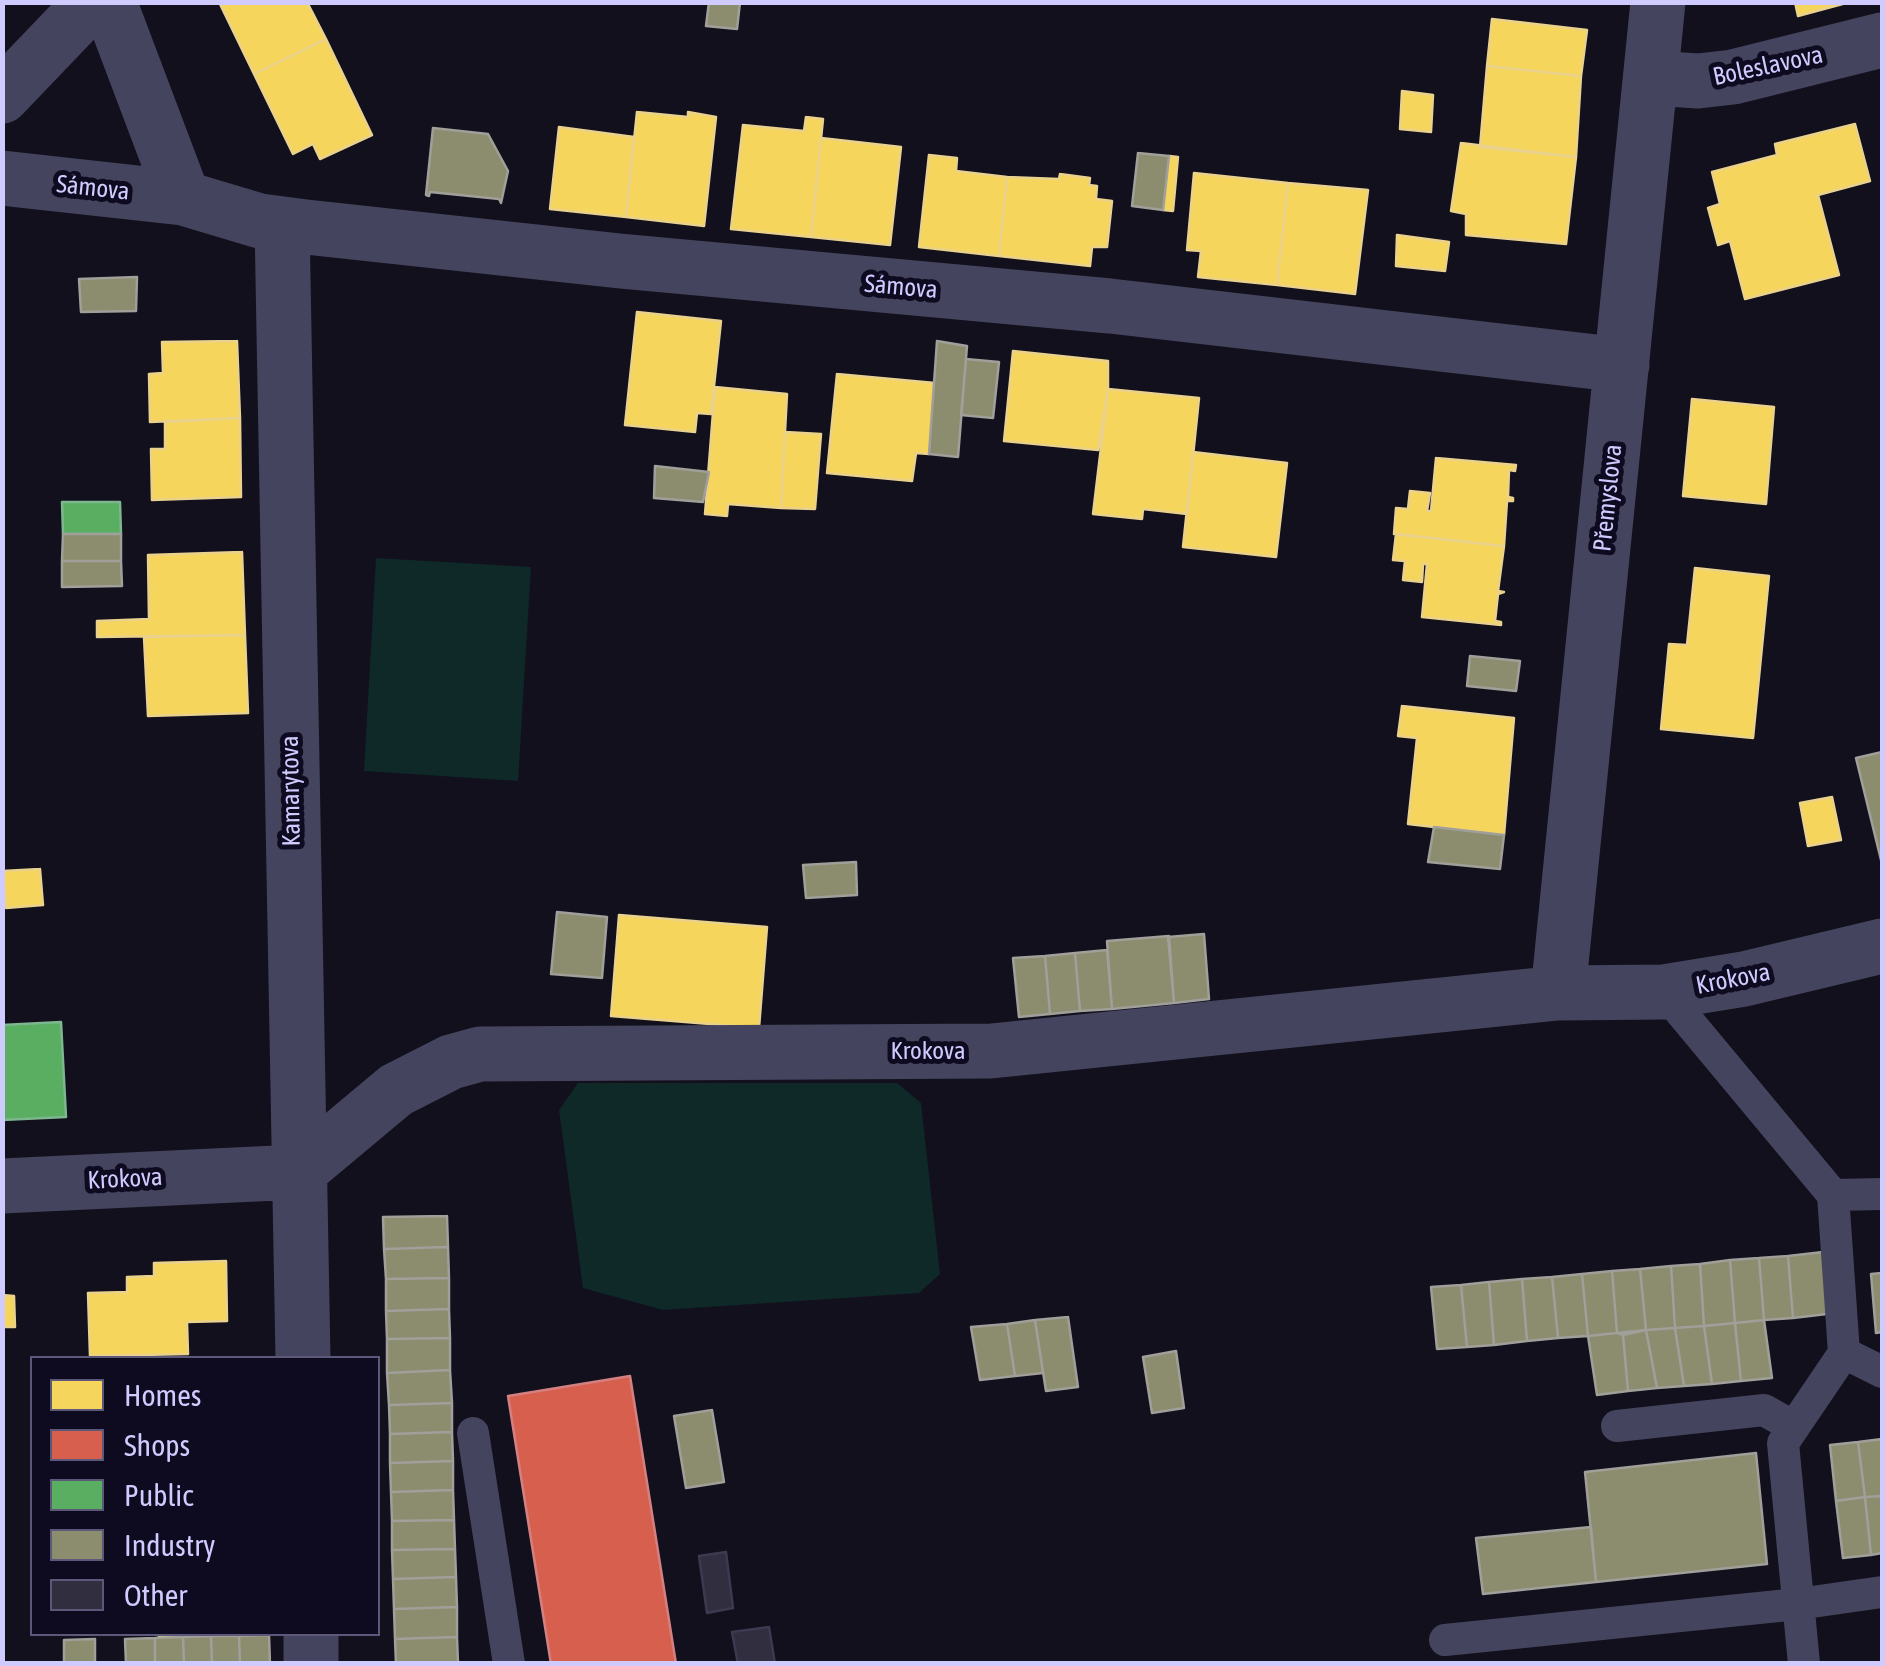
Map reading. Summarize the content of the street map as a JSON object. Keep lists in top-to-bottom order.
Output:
{
  "streets": {
    "street": [
      "Boleslavova",
      "Sámova",
      "Přemyslova",
      "Kamarytova",
      "Krokova"
    ]
  },
  "crossings": [
    ["Boleslavova", "Přemyslova"],
    ["Sámova", "Přemyslova"],
    ["Sámova", "Kamarytova"],
    ["Přemyslova", "Krokova"],
    ["Kamarytova", "Krokova"]
  ],
  "legend": [
    "Homes",
    "Shops",
    "Public",
    "Industry",
    "Other"
  ]
}
